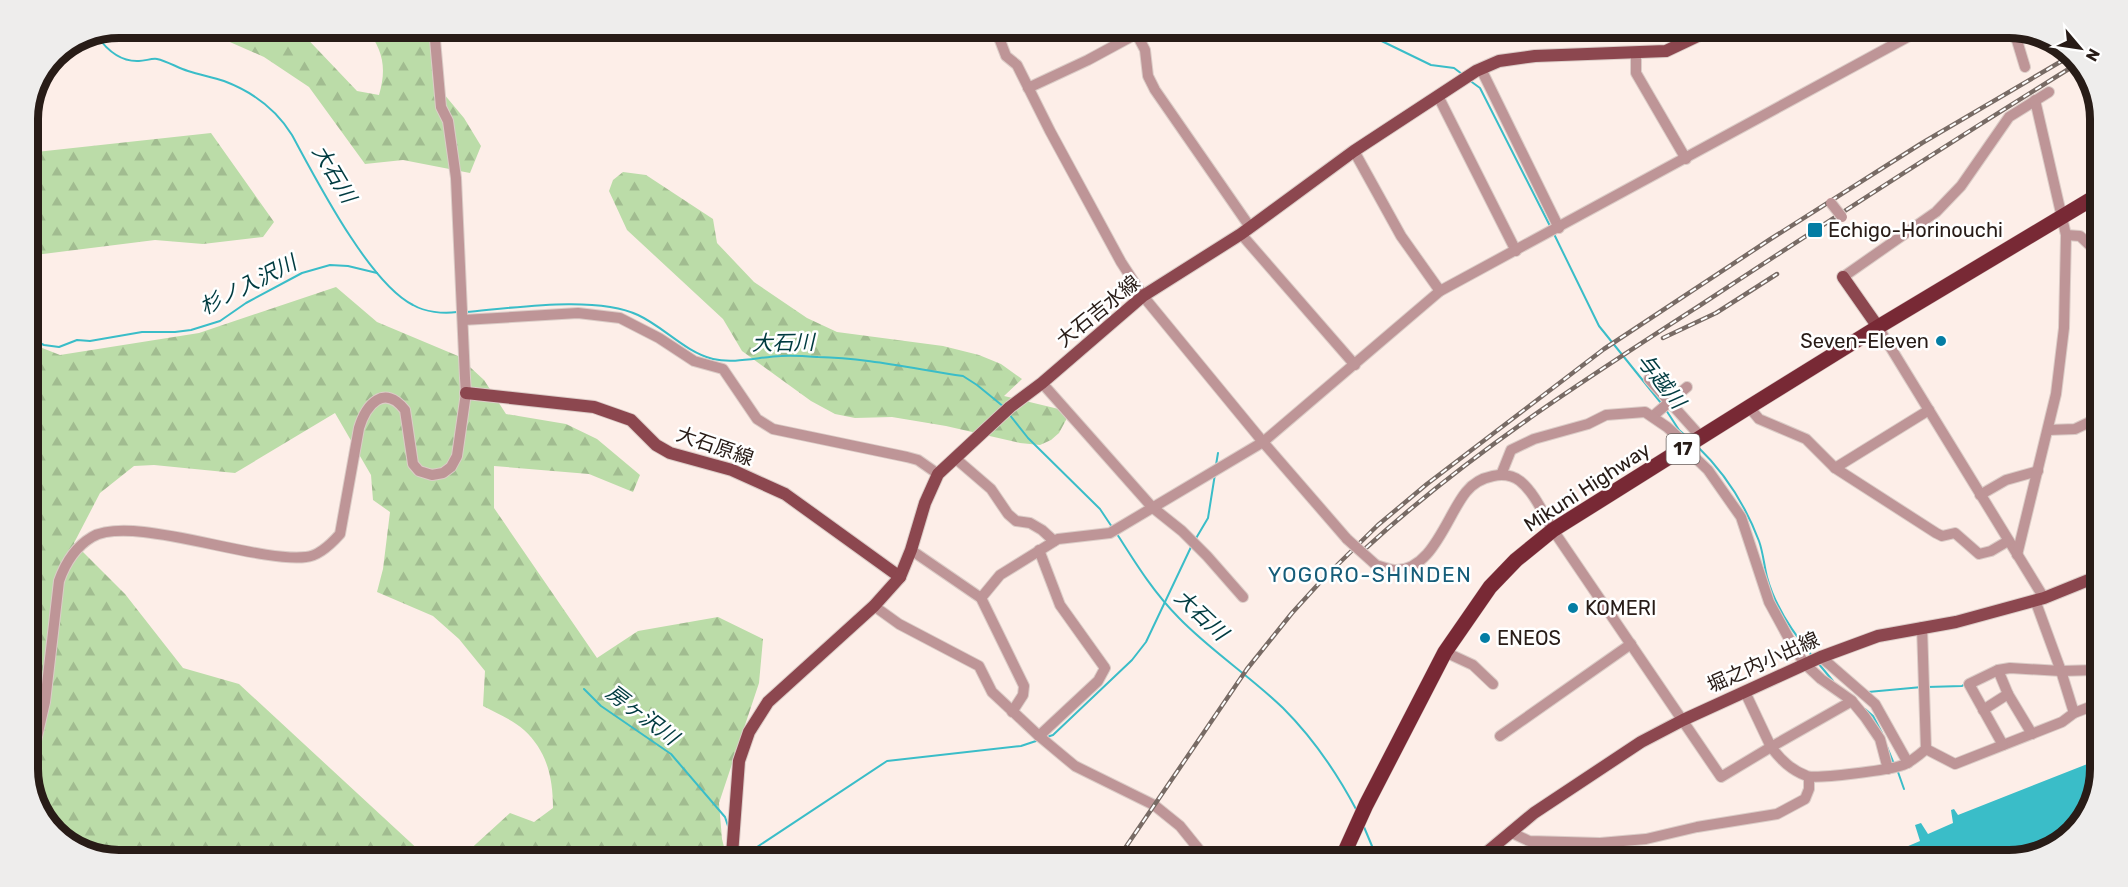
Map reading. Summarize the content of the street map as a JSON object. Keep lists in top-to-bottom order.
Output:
{
  "streets": {
    "highway": ["17", "Mikuni Highway"],
    "main road": ["大石吉水線", "大石原線", "堀之内小出線"]
  },
  "crossings": [
    ["大石吉水線", "大石原線"]
  ],
  "districts": ["YOGORO-SHINDEN"],
  "water": [
    "大石川",
    "杉ノ入沢川",
    "与越川",
    "房ヶ沢川"
  ],
  "places": {
    "transit": ["Echigo-Horinouchi"],
    "other": ["Seven-Eleven", "KOMERI", "ENEOS"]
  },
  "north": "bottom right"
}
